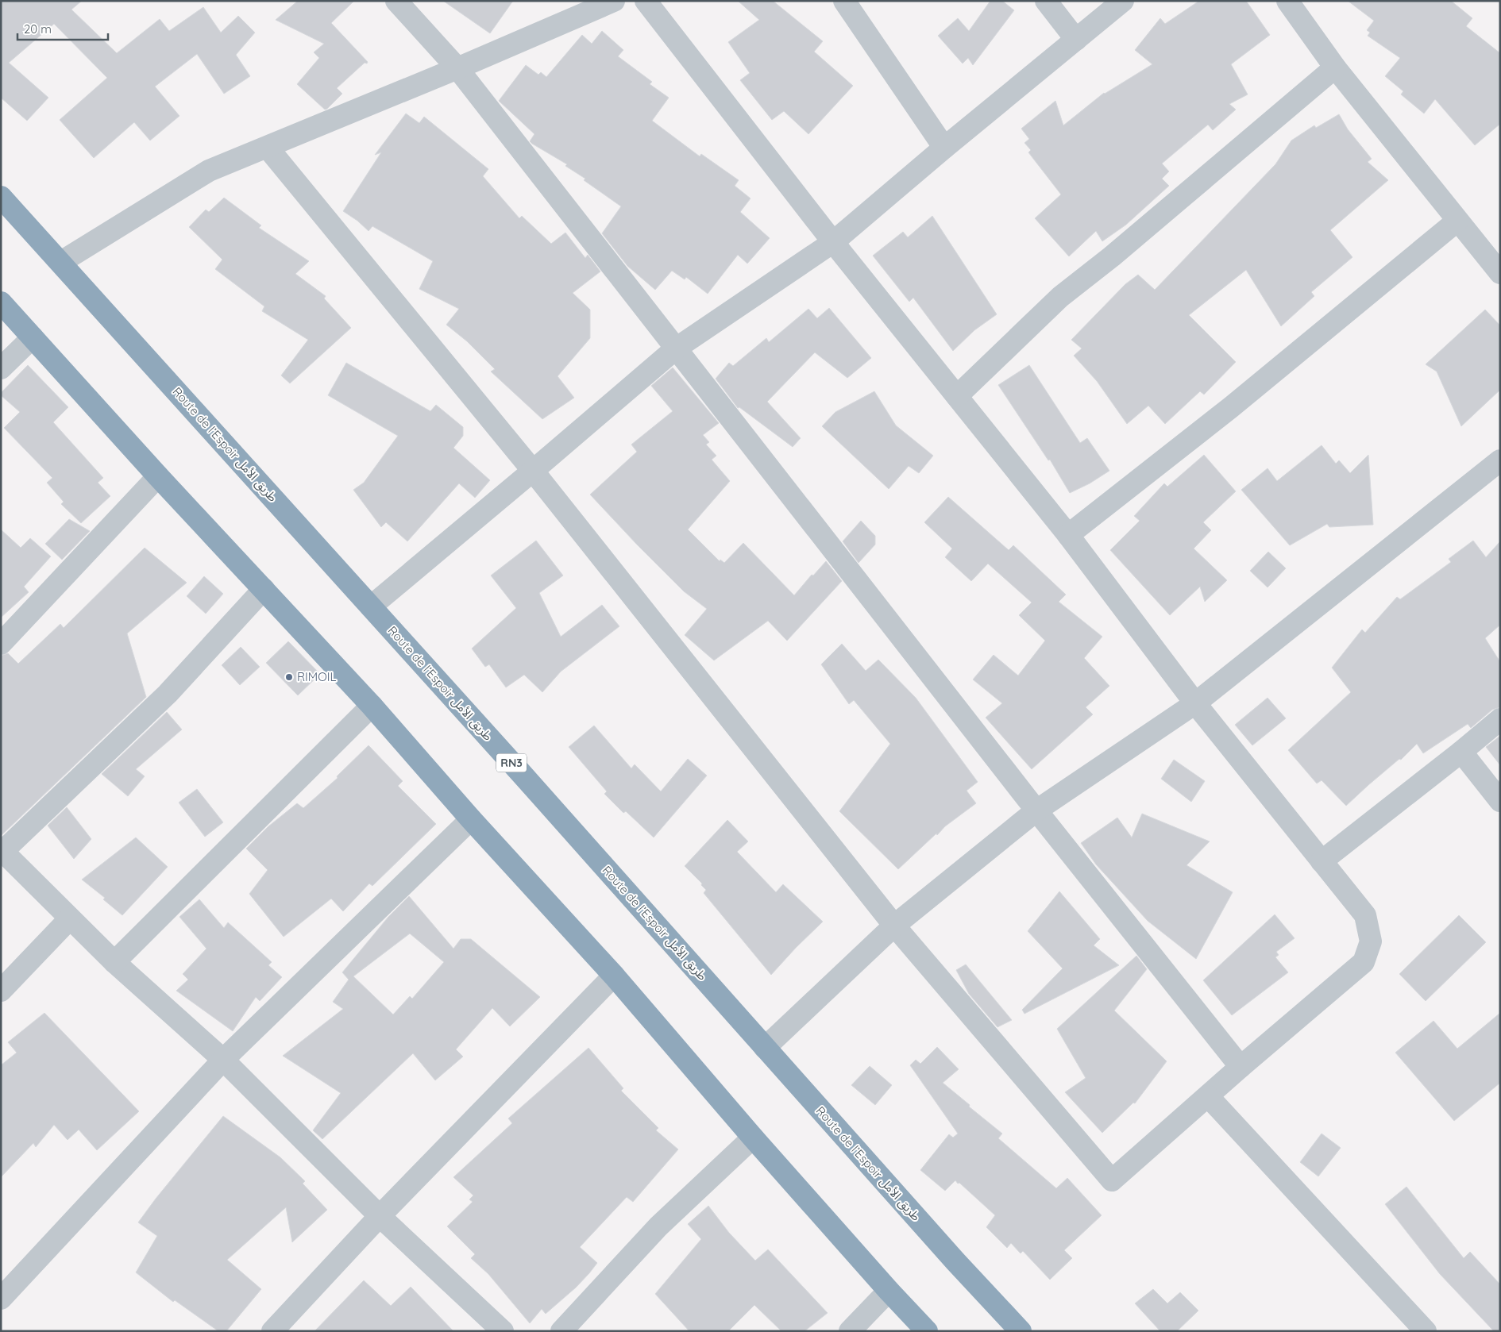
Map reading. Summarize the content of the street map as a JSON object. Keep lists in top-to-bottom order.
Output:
{
  "streets": {
    "highway": ["Route de l’Espoir طريق الأمل", "RN3"]
  },
  "places": ["RIMOIL"],
  "scale_bar": "20 m"
}
